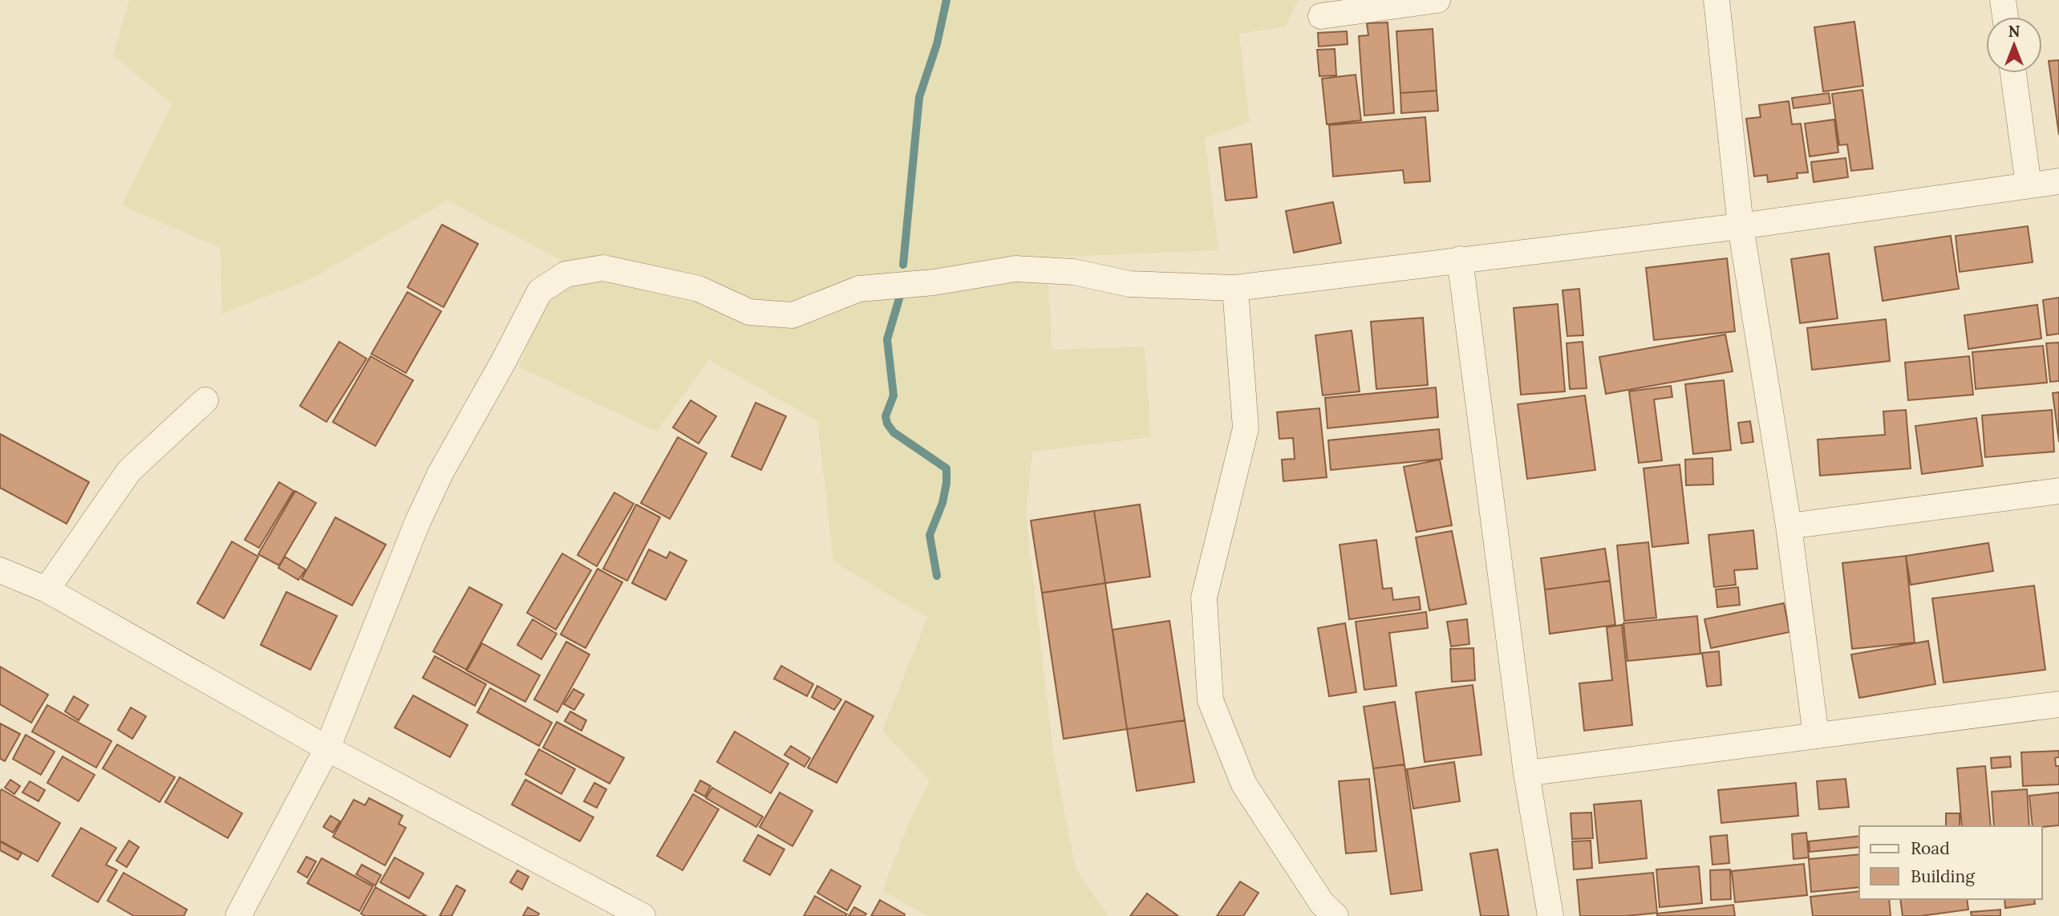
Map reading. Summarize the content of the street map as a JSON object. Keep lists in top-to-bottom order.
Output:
{
  "legend": ["Road", "Building"],
  "north": "top"
}
